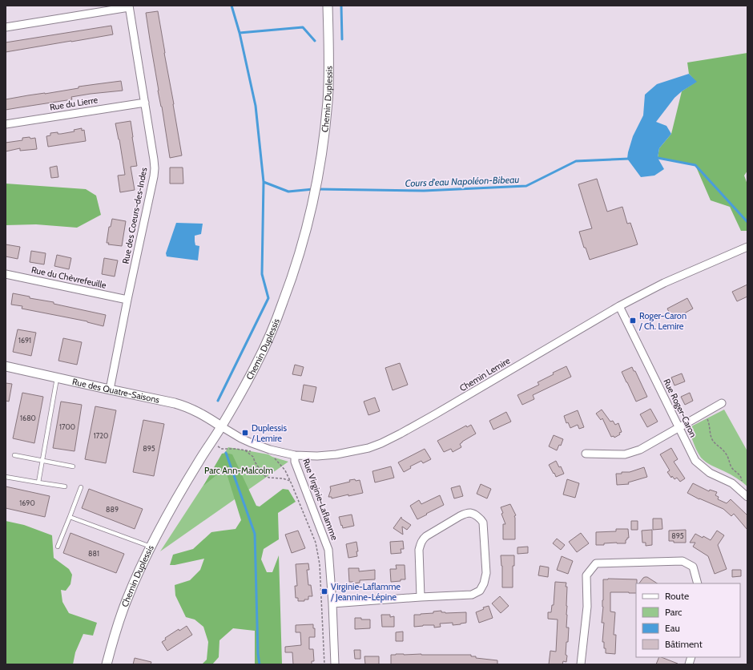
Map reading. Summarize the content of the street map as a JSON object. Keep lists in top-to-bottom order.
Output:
{
  "streets": {
    "street": [
      "Chemin Duplessis",
      "Rue du Lierre",
      "Rue des Coeurs-des-Indes",
      "Rue du Chèvrefeuille",
      "Chemin Lemire",
      "Rue des Quatre-Saisons",
      "Rue Roger-Caron",
      "Rue Virginie-Laflamme"
    ]
  },
  "crossings": [
    ["Chemin Duplessis", "Chemin Lemire"],
    ["Chemin Duplessis", "Rue des Quatre-Saisons"],
    ["Rue du Lierre", "Rue des Coeurs-des-Indes"],
    ["Rue des Coeurs-des-Indes", "Rue du Chèvrefeuille"],
    ["Rue des Coeurs-des-Indes", "Rue des Quatre-Saisons"],
    ["Chemin Lemire", "Rue des Quatre-Saisons"],
    ["Chemin Lemire", "Rue Roger-Caron"],
    ["Chemin Lemire", "Rue Virginie-Laflamme"]
  ],
  "water": ["Cours d'eau Napoléon-Bibeau"],
  "parks": ["Parc Ann-Malcolm"],
  "places": {
    "transit": ["Roger-Caron / Ch. Lemire", "Duplessis / Lemire", "Virginie-Laflamme / Jeannine-Lépine"]
  },
  "house_numbers": [
    "1691",
    "1680",
    "1700",
    "1720",
    "895",
    "1690",
    "889",
    "895",
    "881"
  ],
  "legend": [
    "Route",
    "Parc",
    "Eau",
    "Bâtiment"
  ]
}
